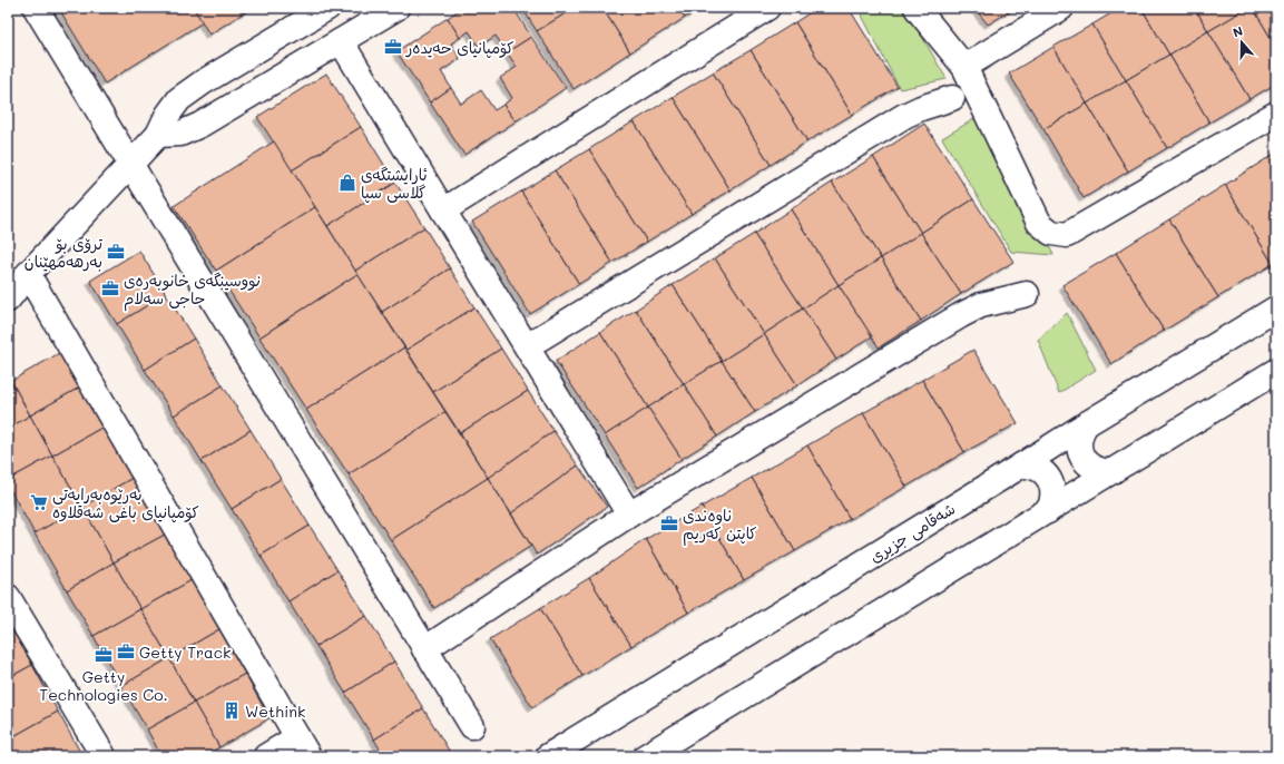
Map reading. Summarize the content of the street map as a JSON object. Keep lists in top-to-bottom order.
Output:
{
  "streets": {
    "street": ["شەقامی جزیری"]
  },
  "places": {
    "office": [
      "کۆمپانیای حەیدەر",
      "ترۆی بۆ بەرهەمهێنان",
      "نووسینگەی خانوبەرەی حاجی سەلام",
      "ناوەندی کاپتن کەریم",
      "Getty Track",
      "Getty Technologies Co."
    ],
    "shop": ["ئارایشتگەی گلاسی سپا"],
    "supermarket": ["بەرێوەبەرایەتی کۆمپانیای باغی شەقلاوە"],
    "building": ["Wethink"]
  },
  "north": "top"
}
